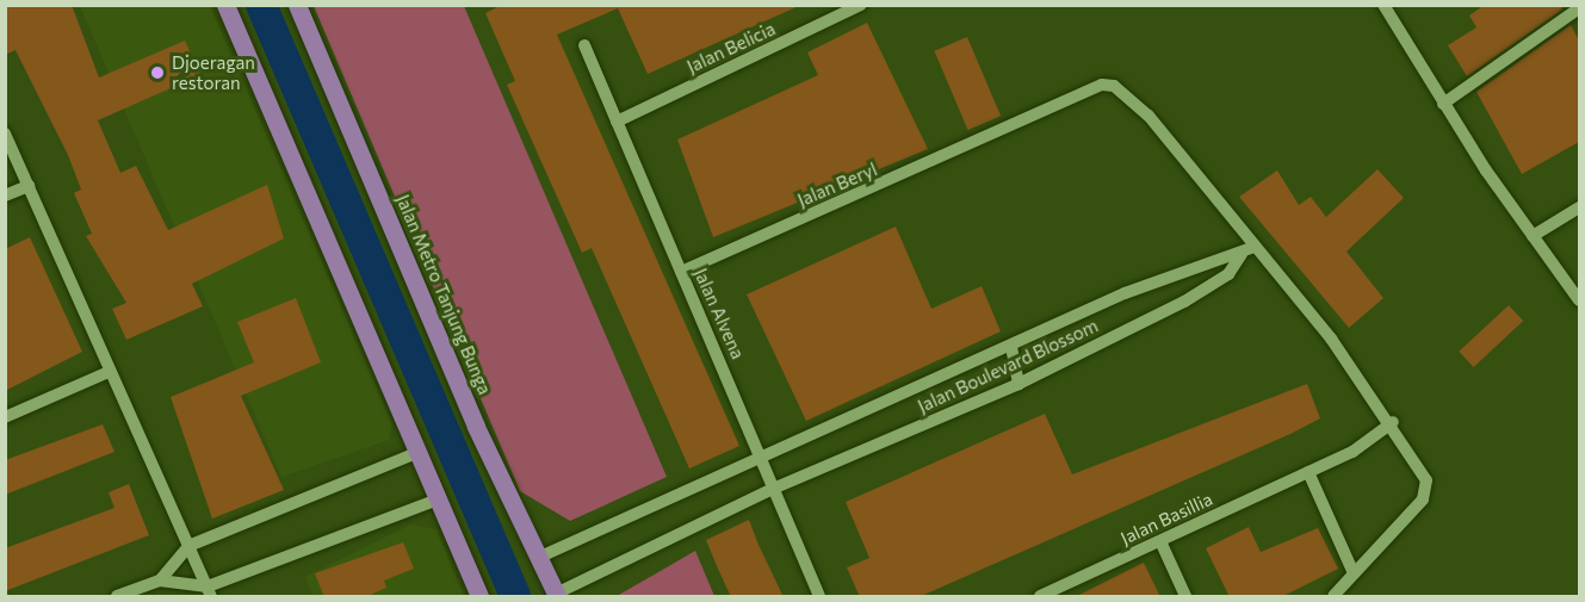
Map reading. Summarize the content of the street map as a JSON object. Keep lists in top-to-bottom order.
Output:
{
  "streets": {
    "main road": ["Jalan Metro Tanjung Bunga"],
    "street": [
      "Jalan Belicia",
      "Jalan Beryl",
      "Jalan Alvena",
      "Jalan Boulevard Blossom",
      "Jalan Basillia"
    ]
  },
  "crossings": [
    ["Jalan Belicia", "Jalan Alvena"],
    ["Jalan Beryl", "Jalan Alvena"],
    ["Jalan Beryl", "Jalan Boulevard Blossom"],
    ["Jalan Beryl", "Jalan Basillia"],
    ["Jalan Metro Tanjung Bunga", "Jalan Boulevard Blossom"],
    ["Jalan Alvena", "Jalan Boulevard Blossom"]
  ],
  "places": ["Djoeragan restoran"]
}
